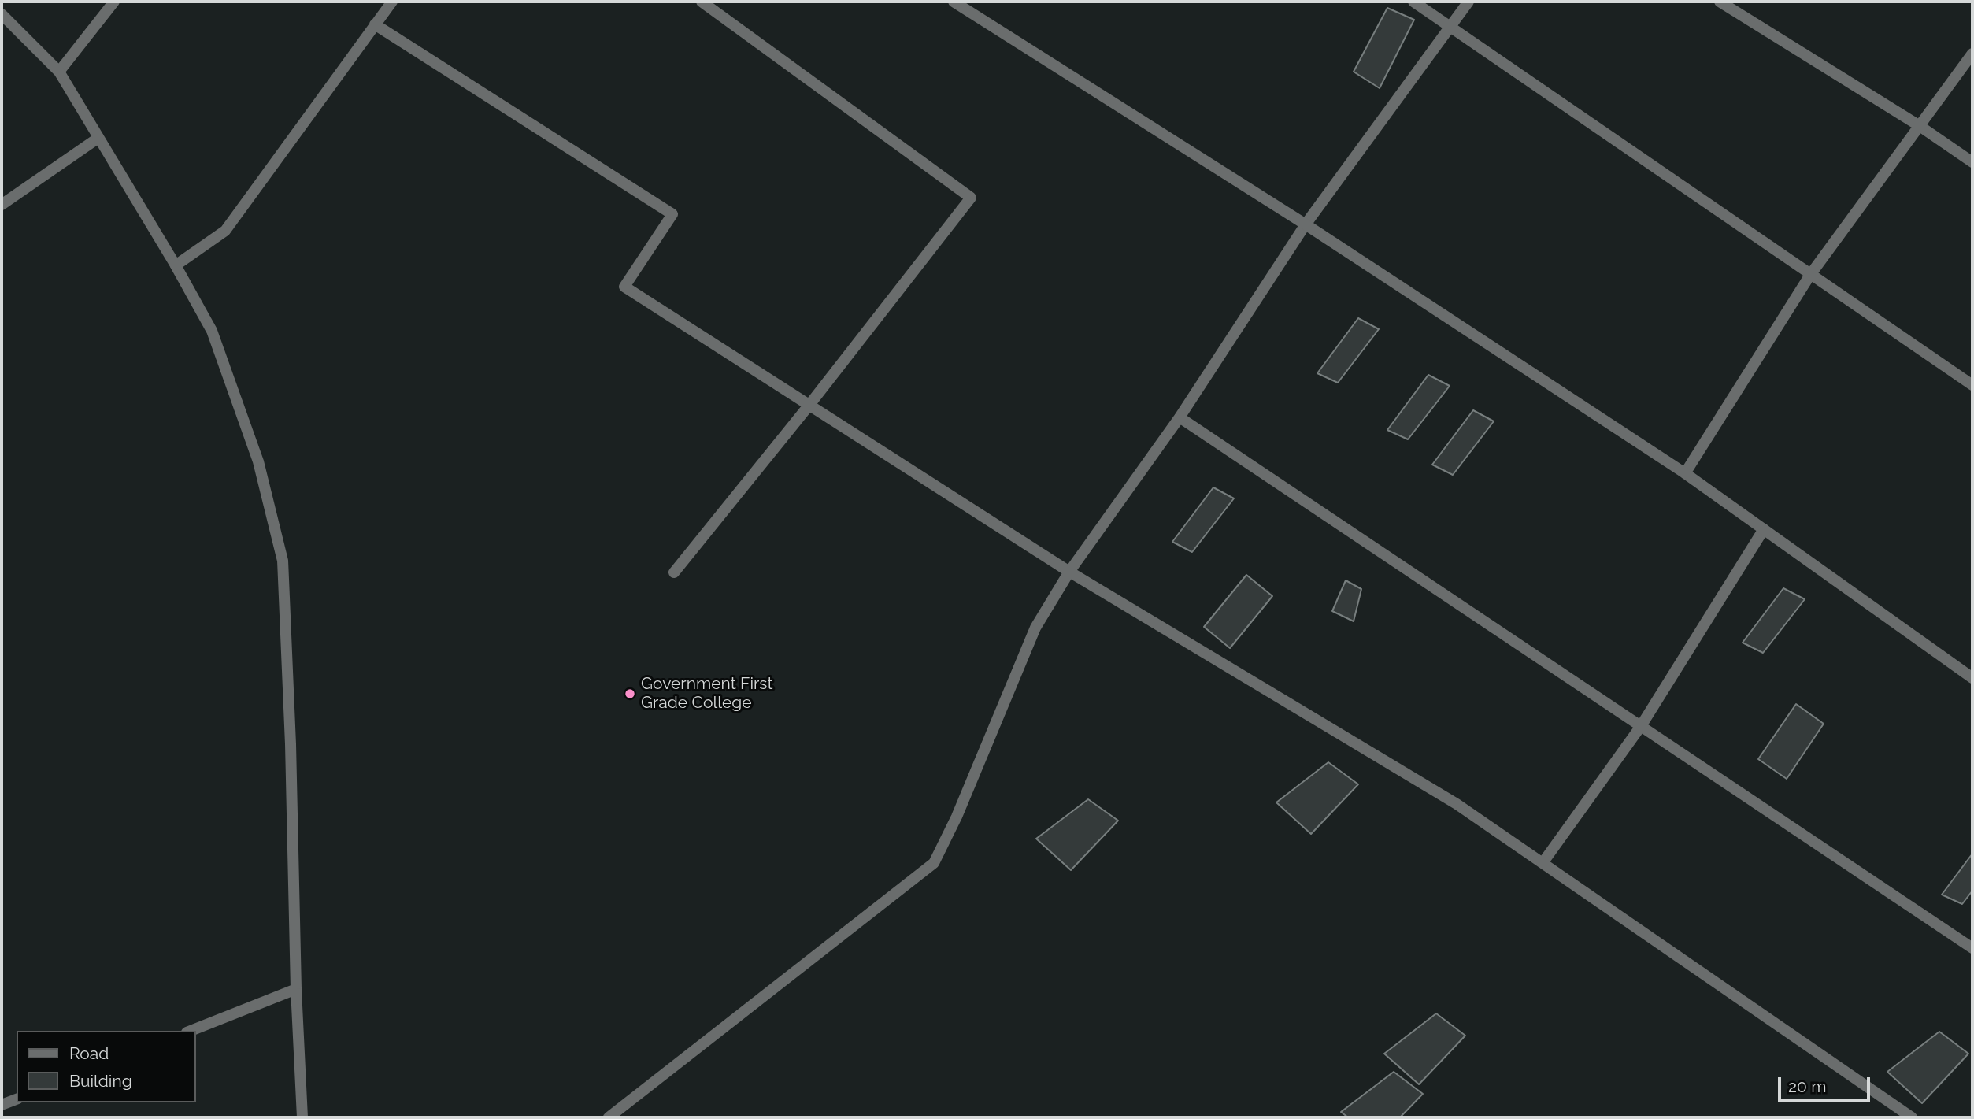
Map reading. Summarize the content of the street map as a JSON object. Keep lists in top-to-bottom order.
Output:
{
  "places": ["Government First Grade College"],
  "legend": ["Road", "Building"],
  "scale_bar": "20 m"
}
